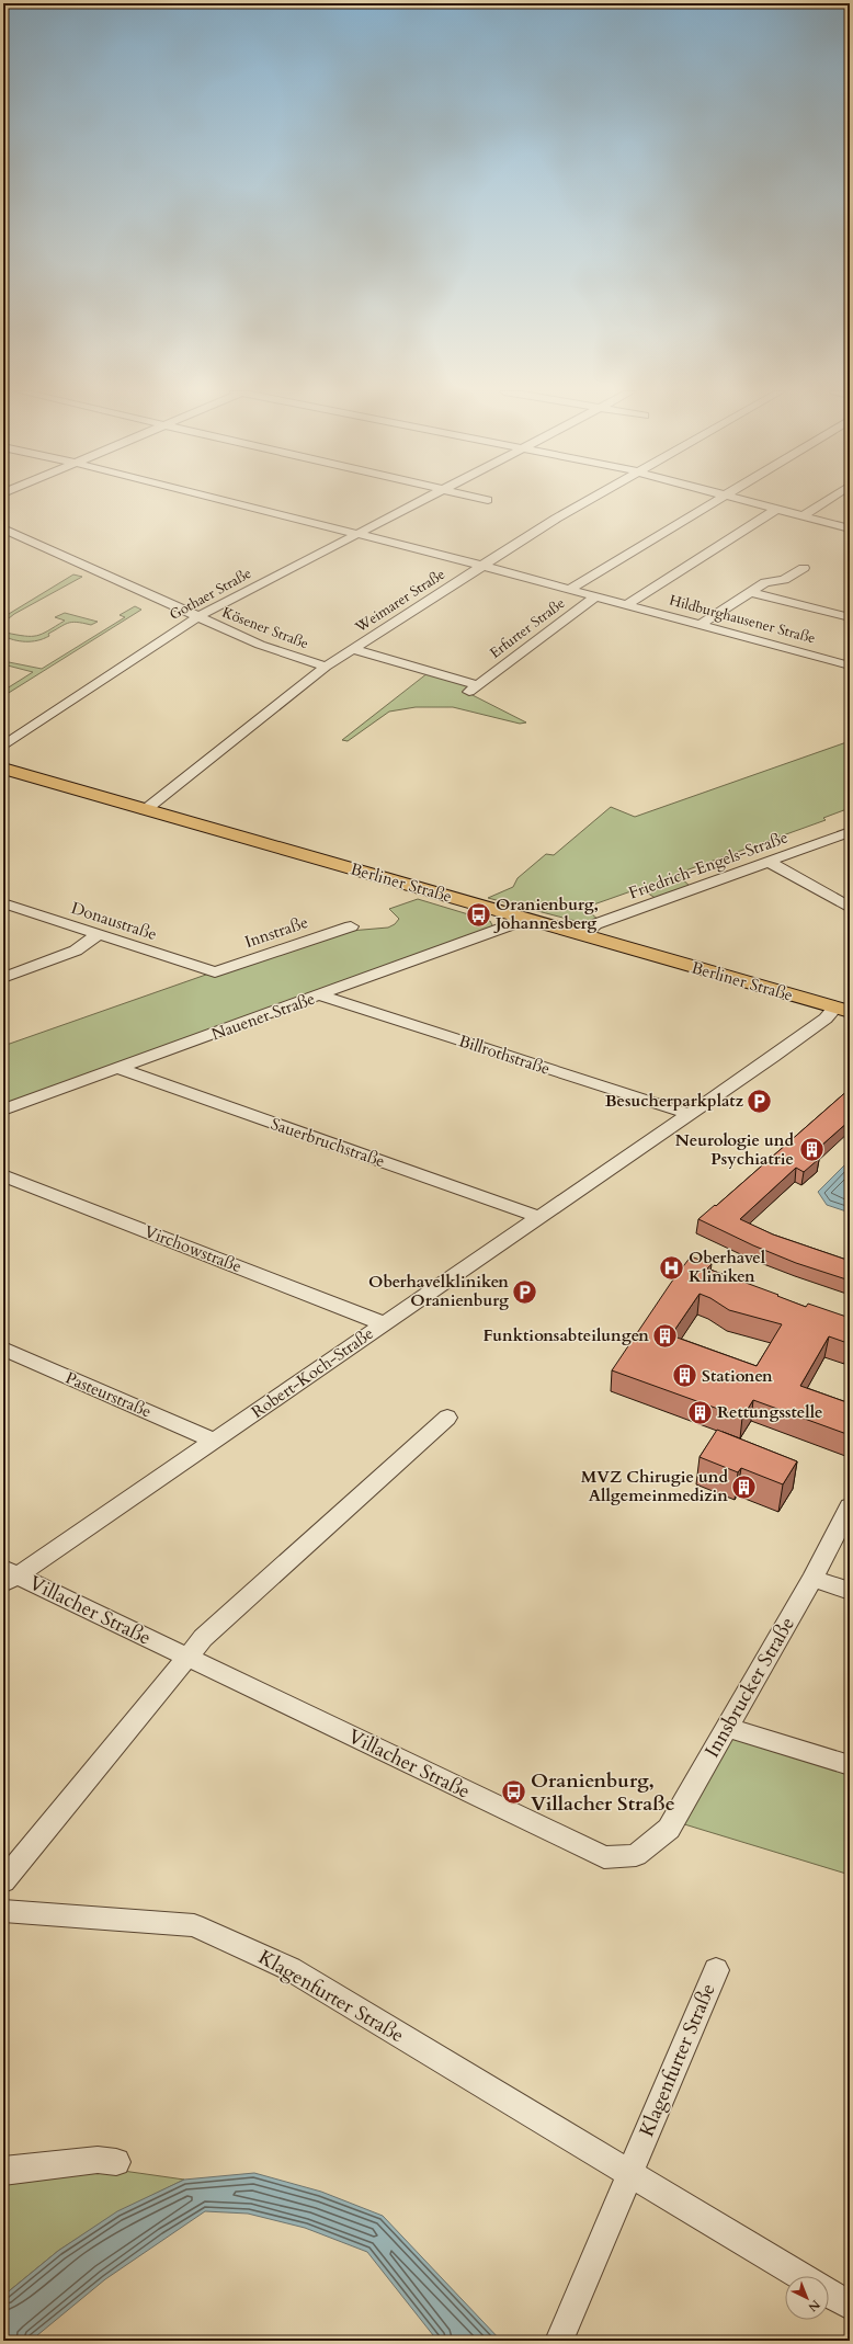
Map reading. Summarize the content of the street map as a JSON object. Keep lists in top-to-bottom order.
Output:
{
  "streets": {
    "main road": ["Berliner Straße"],
    "street": [
      "Gothaer Straße",
      "Weimarer Straße",
      "Hildburghausener Straße",
      "Kösener Straße",
      "Erfurter Straße",
      "Friedrich-Engels-Straße",
      "Donaustraße",
      "Innstraße",
      "Nauener Straße",
      "Billrothstraße",
      "Sauerbruchstraße",
      "Virchowstraße",
      "Robert-Koch-Straße",
      "Pasteurstraße",
      "Villacher Straße",
      "Innsbrucker Straße",
      "Klagenfurter Straße"
    ]
  },
  "crossings": [
    ["Gothaer Straße", "Hildburghausener Straße"],
    ["Gothaer Straße", "Kösener Straße"],
    ["Weimarer Straße", "Hildburghausener Straße"],
    ["Weimarer Straße", "Kösener Straße"],
    ["Weimarer Straße", "Erfurter Straße"],
    ["Weimarer Straße", "Berliner Straße"],
    ["Hildburghausener Straße", "Erfurter Straße"],
    ["Friedrich-Engels-Straße", "Berliner Straße"],
    ["Berliner Straße", "Nauener Straße"],
    ["Berliner Straße", "Robert-Koch-Straße"],
    ["Donaustraße", "Innstraße"],
    ["Nauener Straße", "Billrothstraße"],
    ["Nauener Straße", "Sauerbruchstraße"],
    ["Billrothstraße", "Robert-Koch-Straße"],
    ["Sauerbruchstraße", "Robert-Koch-Straße"],
    ["Virchowstraße", "Robert-Koch-Straße"],
    ["Robert-Koch-Straße", "Pasteurstraße"],
    ["Robert-Koch-Straße", "Villacher Straße"],
    ["Villacher Straße", "Innsbrucker Straße"]
  ],
  "places": {
    "bus stop": ["Oranienburg, Johannesberg", "Oranienburg, Villacher Straße"],
    "parking": ["Besucherparkplatz", "Oberhavelkliniken Oranienburg"],
    "building": [
      "Neurologie und Psychiatrie",
      "Funktionsabteilungen",
      "Stationen",
      "Rettungsstelle",
      "MVZ Chirugie und Allgemeinmedizin"
    ],
    "hospital": ["Oberhavel Kliniken"]
  },
  "north": "bottom right"
}
